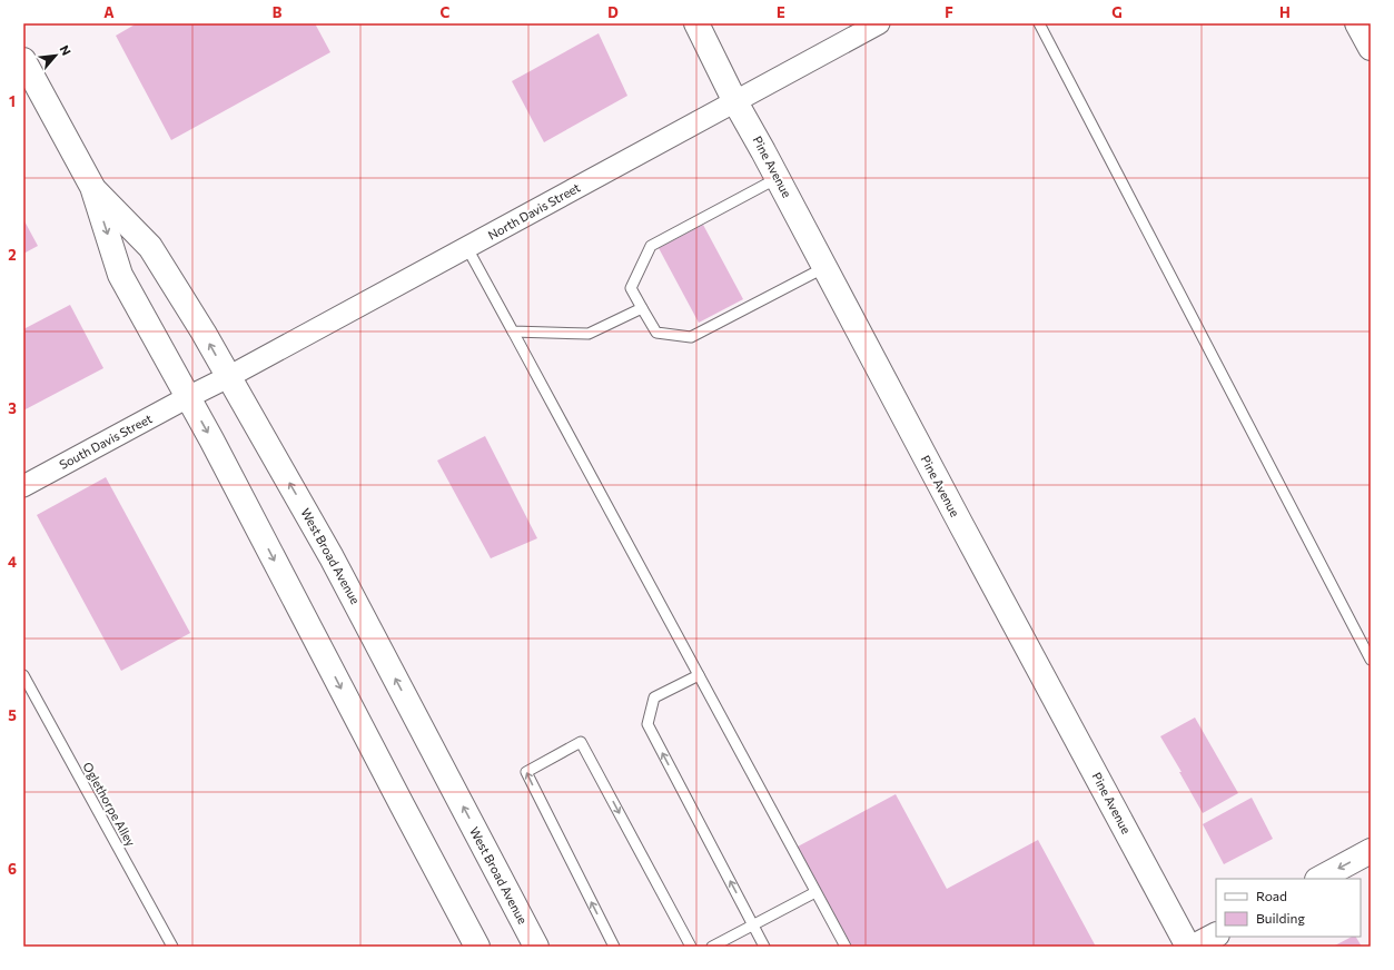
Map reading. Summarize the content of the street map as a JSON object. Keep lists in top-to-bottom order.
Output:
{
  "streets": {
    "main road": ["Pine Avenue", "West Broad Avenue"],
    "street": ["North Davis Street", "South Davis Street"],
    "lane": ["Oglethorpe Alley"]
  },
  "crossings": [
    ["Pine Avenue", "North Davis Street"],
    ["North Davis Street", "South Davis Street"],
    ["North Davis Street", "West Broad Avenue"],
    ["South Davis Street", "West Broad Avenue"]
  ],
  "legend": ["Road", "Building"],
  "north": "top right",
  "grid": {
    "columns": [
      "A",
      "B",
      "C",
      "D",
      "E",
      "F",
      "G",
      "H"
    ],
    "rows": [
      "1",
      "2",
      "3",
      "4",
      "5",
      "6"
    ]
  }
}
